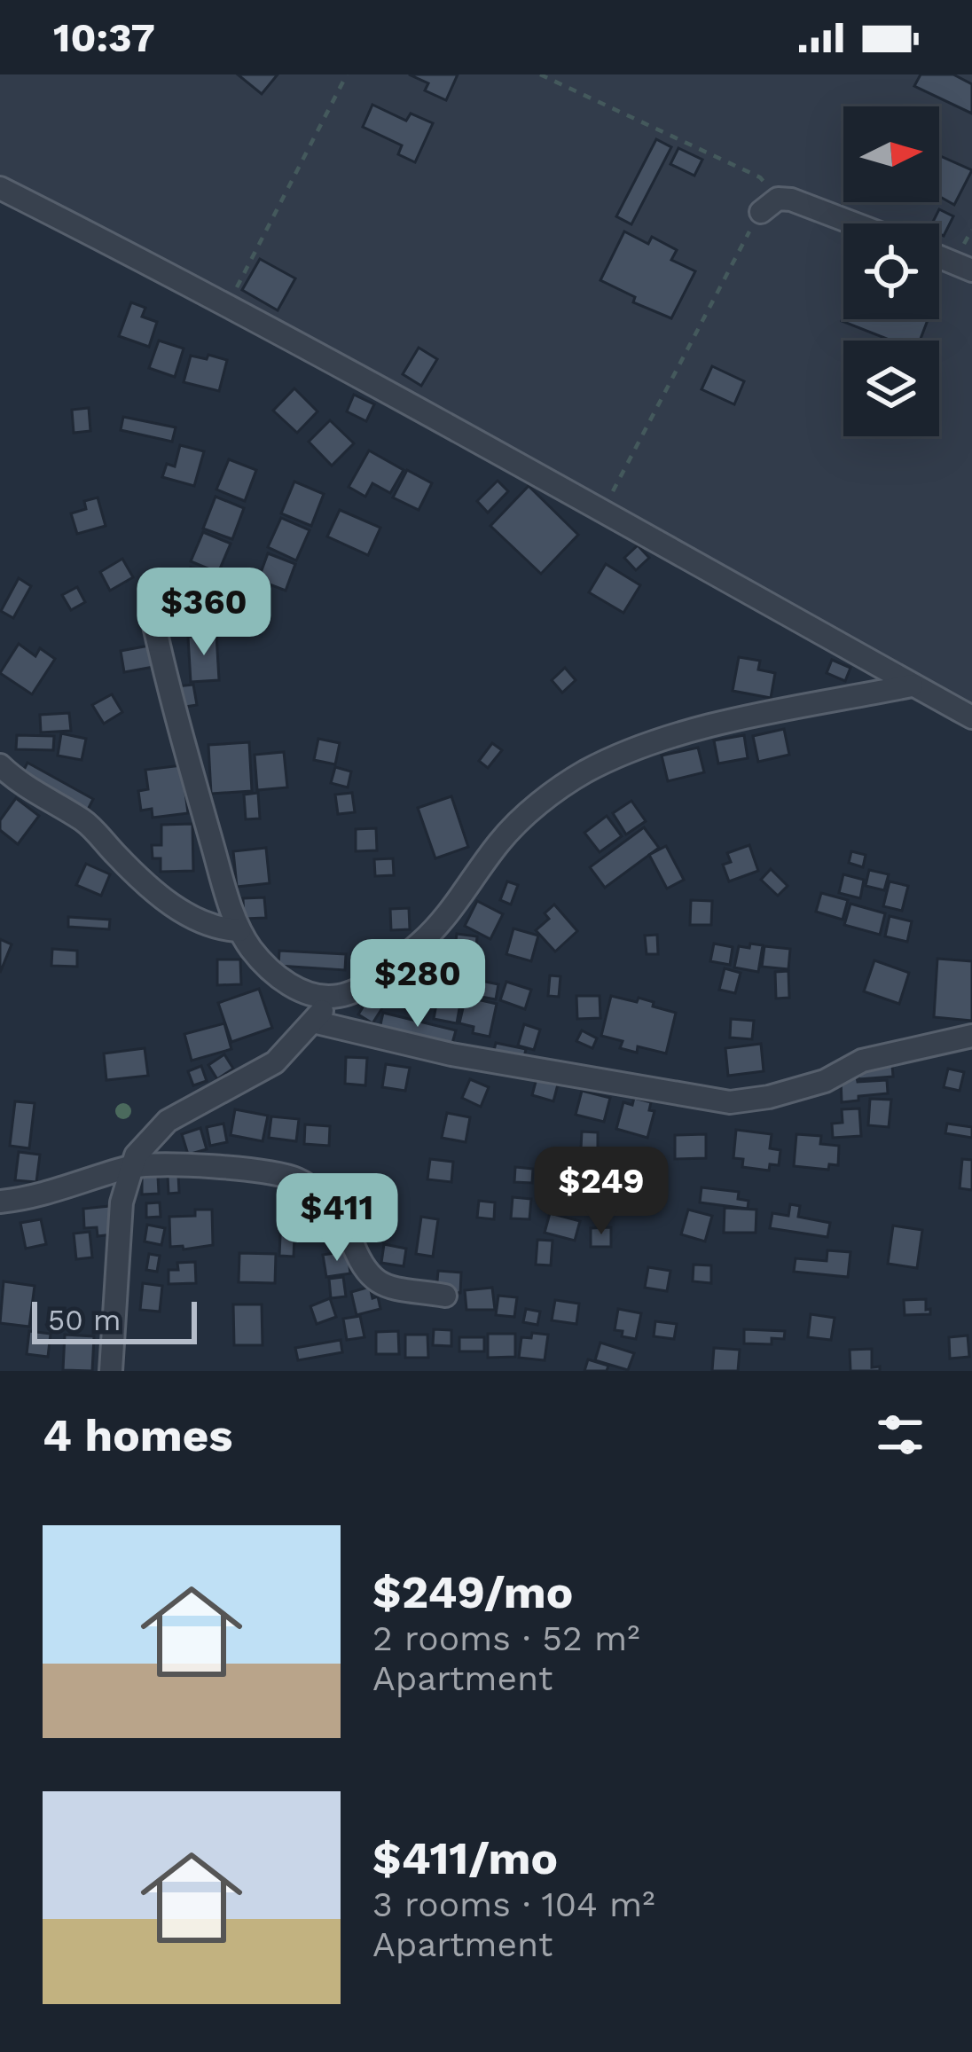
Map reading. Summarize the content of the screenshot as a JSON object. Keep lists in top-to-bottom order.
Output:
{
  "scale_bar": "50 m",
  "north": "right",
  "page": {
    "status": "10:37",
    "price": [
      "$360",
      "$280",
      "$249",
      "$411"
    ],
    "scale": "50 m",
    "heading": "4 homes",
    "list": [
      {
        "name": "$249/mo",
        "note": "2 rooms · 52 m² · Apartment"
      },
      {
        "name": "$411/mo",
        "note": "3 rooms · 104 m² · Apartment"
      }
    ]
  }
}
